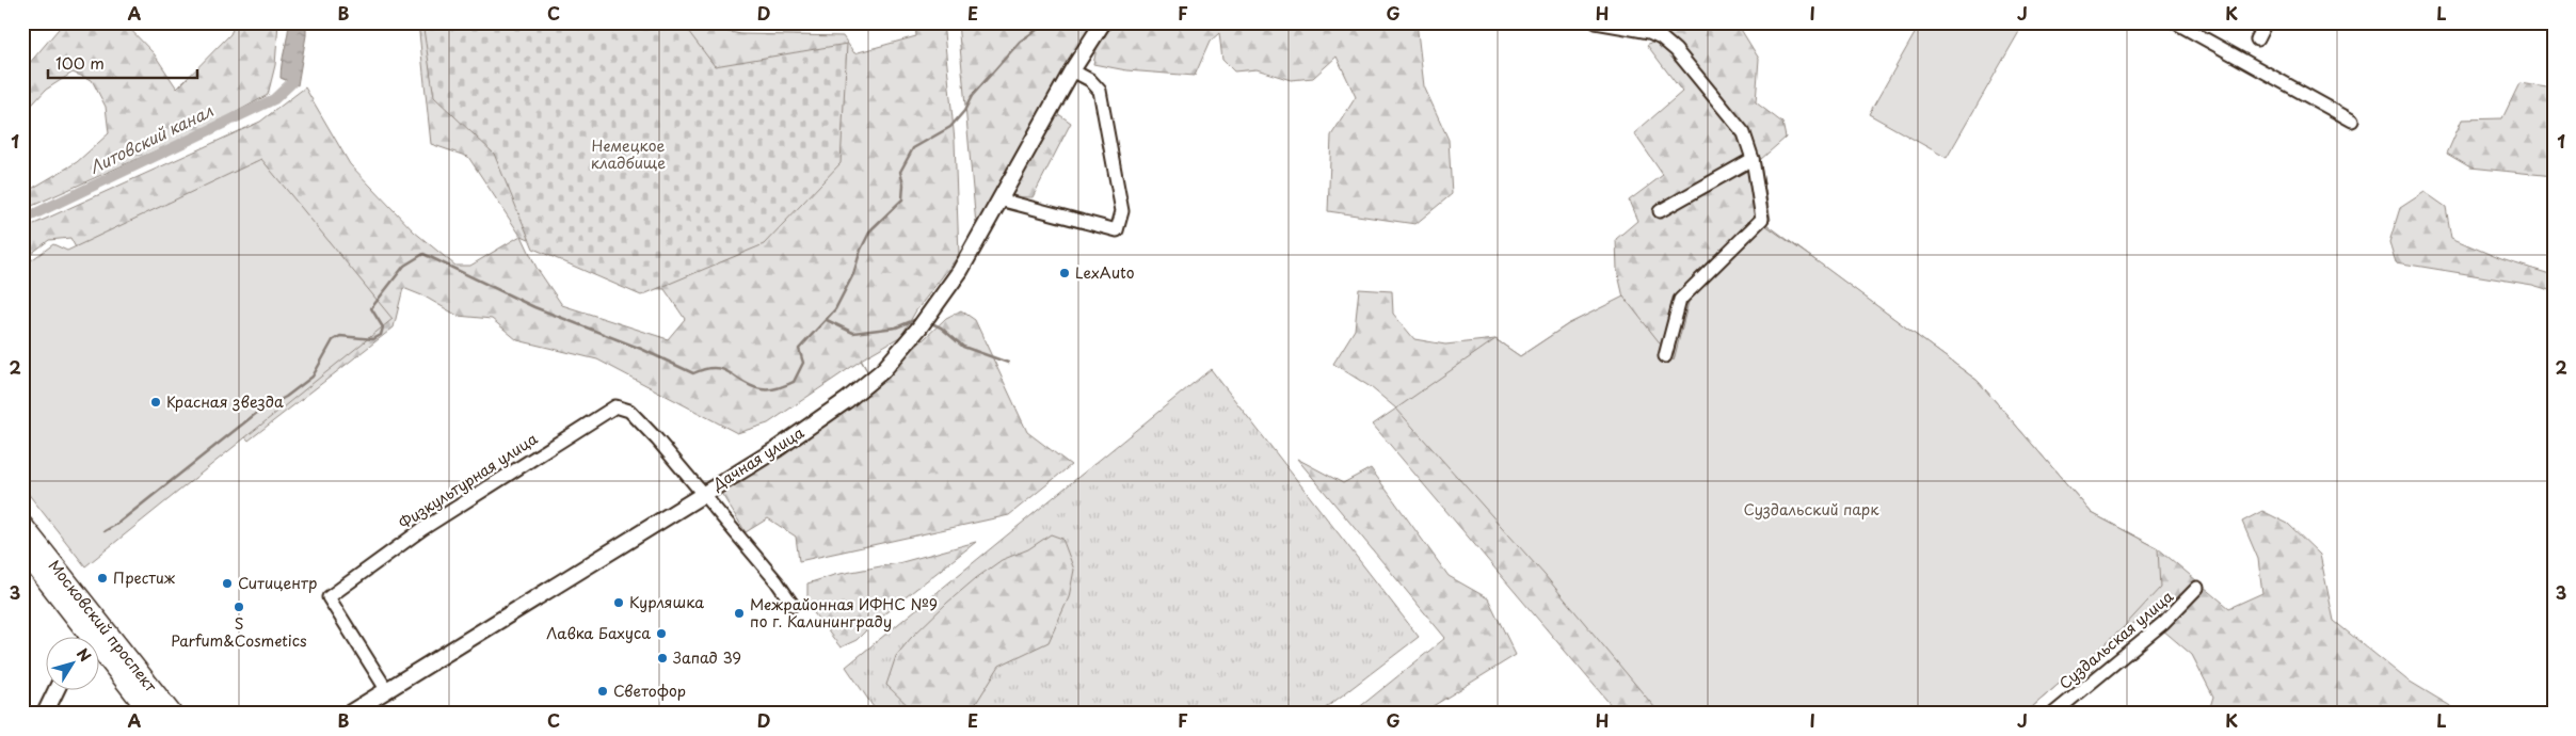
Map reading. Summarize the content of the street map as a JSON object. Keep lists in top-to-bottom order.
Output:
{
  "streets": {
    "main road": ["Московский проспект"],
    "street": ["Дачная улица", "Физкультурная улица", "Суздальская улица"]
  },
  "crossings": [
    ["Дачная улица", "Физкультурная улица"]
  ],
  "water": ["Литовский канал"],
  "parks": ["Немецкое кладбище", "Суздальский парк"],
  "places": [
    "LexAuto",
    "Красная звезда",
    "Престиж",
    "Ситицентр",
    "Курляшка",
    "S Parfum&Cosmetics",
    "Межрайонная ИФНС №9 по г. Калининграду",
    "Лавка Бахуса",
    "Запад 39",
    "Светофор"
  ],
  "scale_bar": "100 m",
  "north": "top right",
  "grid": {
    "columns": [
      "A",
      "B",
      "C",
      "D",
      "E",
      "F",
      "G",
      "H",
      "I",
      "J",
      "K",
      "L"
    ],
    "rows": ["1", "2", "3"]
  }
}
